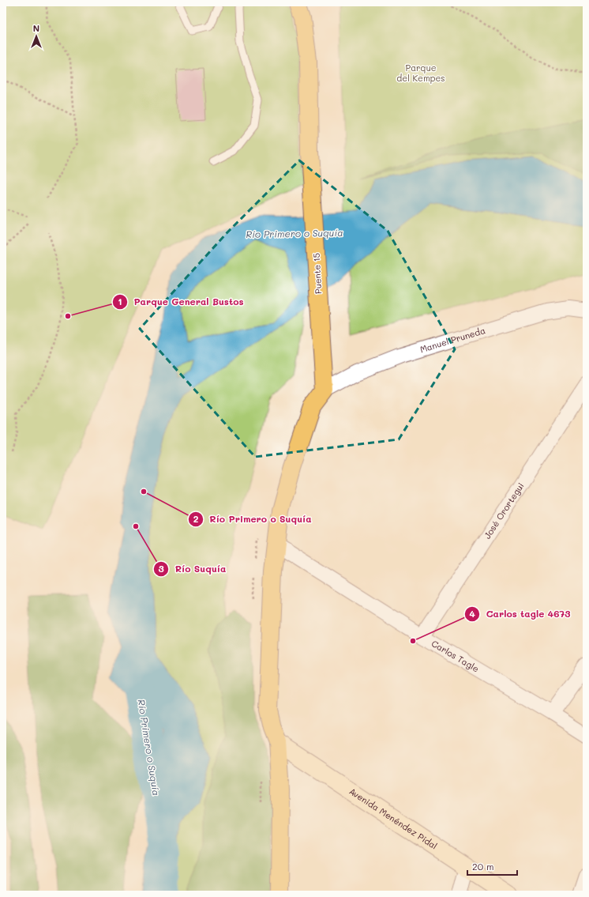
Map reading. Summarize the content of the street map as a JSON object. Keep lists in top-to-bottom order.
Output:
{
  "streets": {
    "main road": ["Puente 15", "Avenida Menéndez Pidal"],
    "street": ["Manuel Pruneda", "José Orortegui", "Carlos Tagle"]
  },
  "crossings": [
    ["Puente 15", "Manuel Pruneda"],
    ["José Orortegui", "Carlos Tagle"]
  ],
  "water": ["Río Primero o Suquía"],
  "parks": ["Parque del Kempes"],
  "places": [
    "Parque General Bustos",
    "Río Primero o Suquía",
    "Río Suquía",
    "Carlos tagle 4673"
  ],
  "scale_bar": "20 m",
  "north": "top"
}
